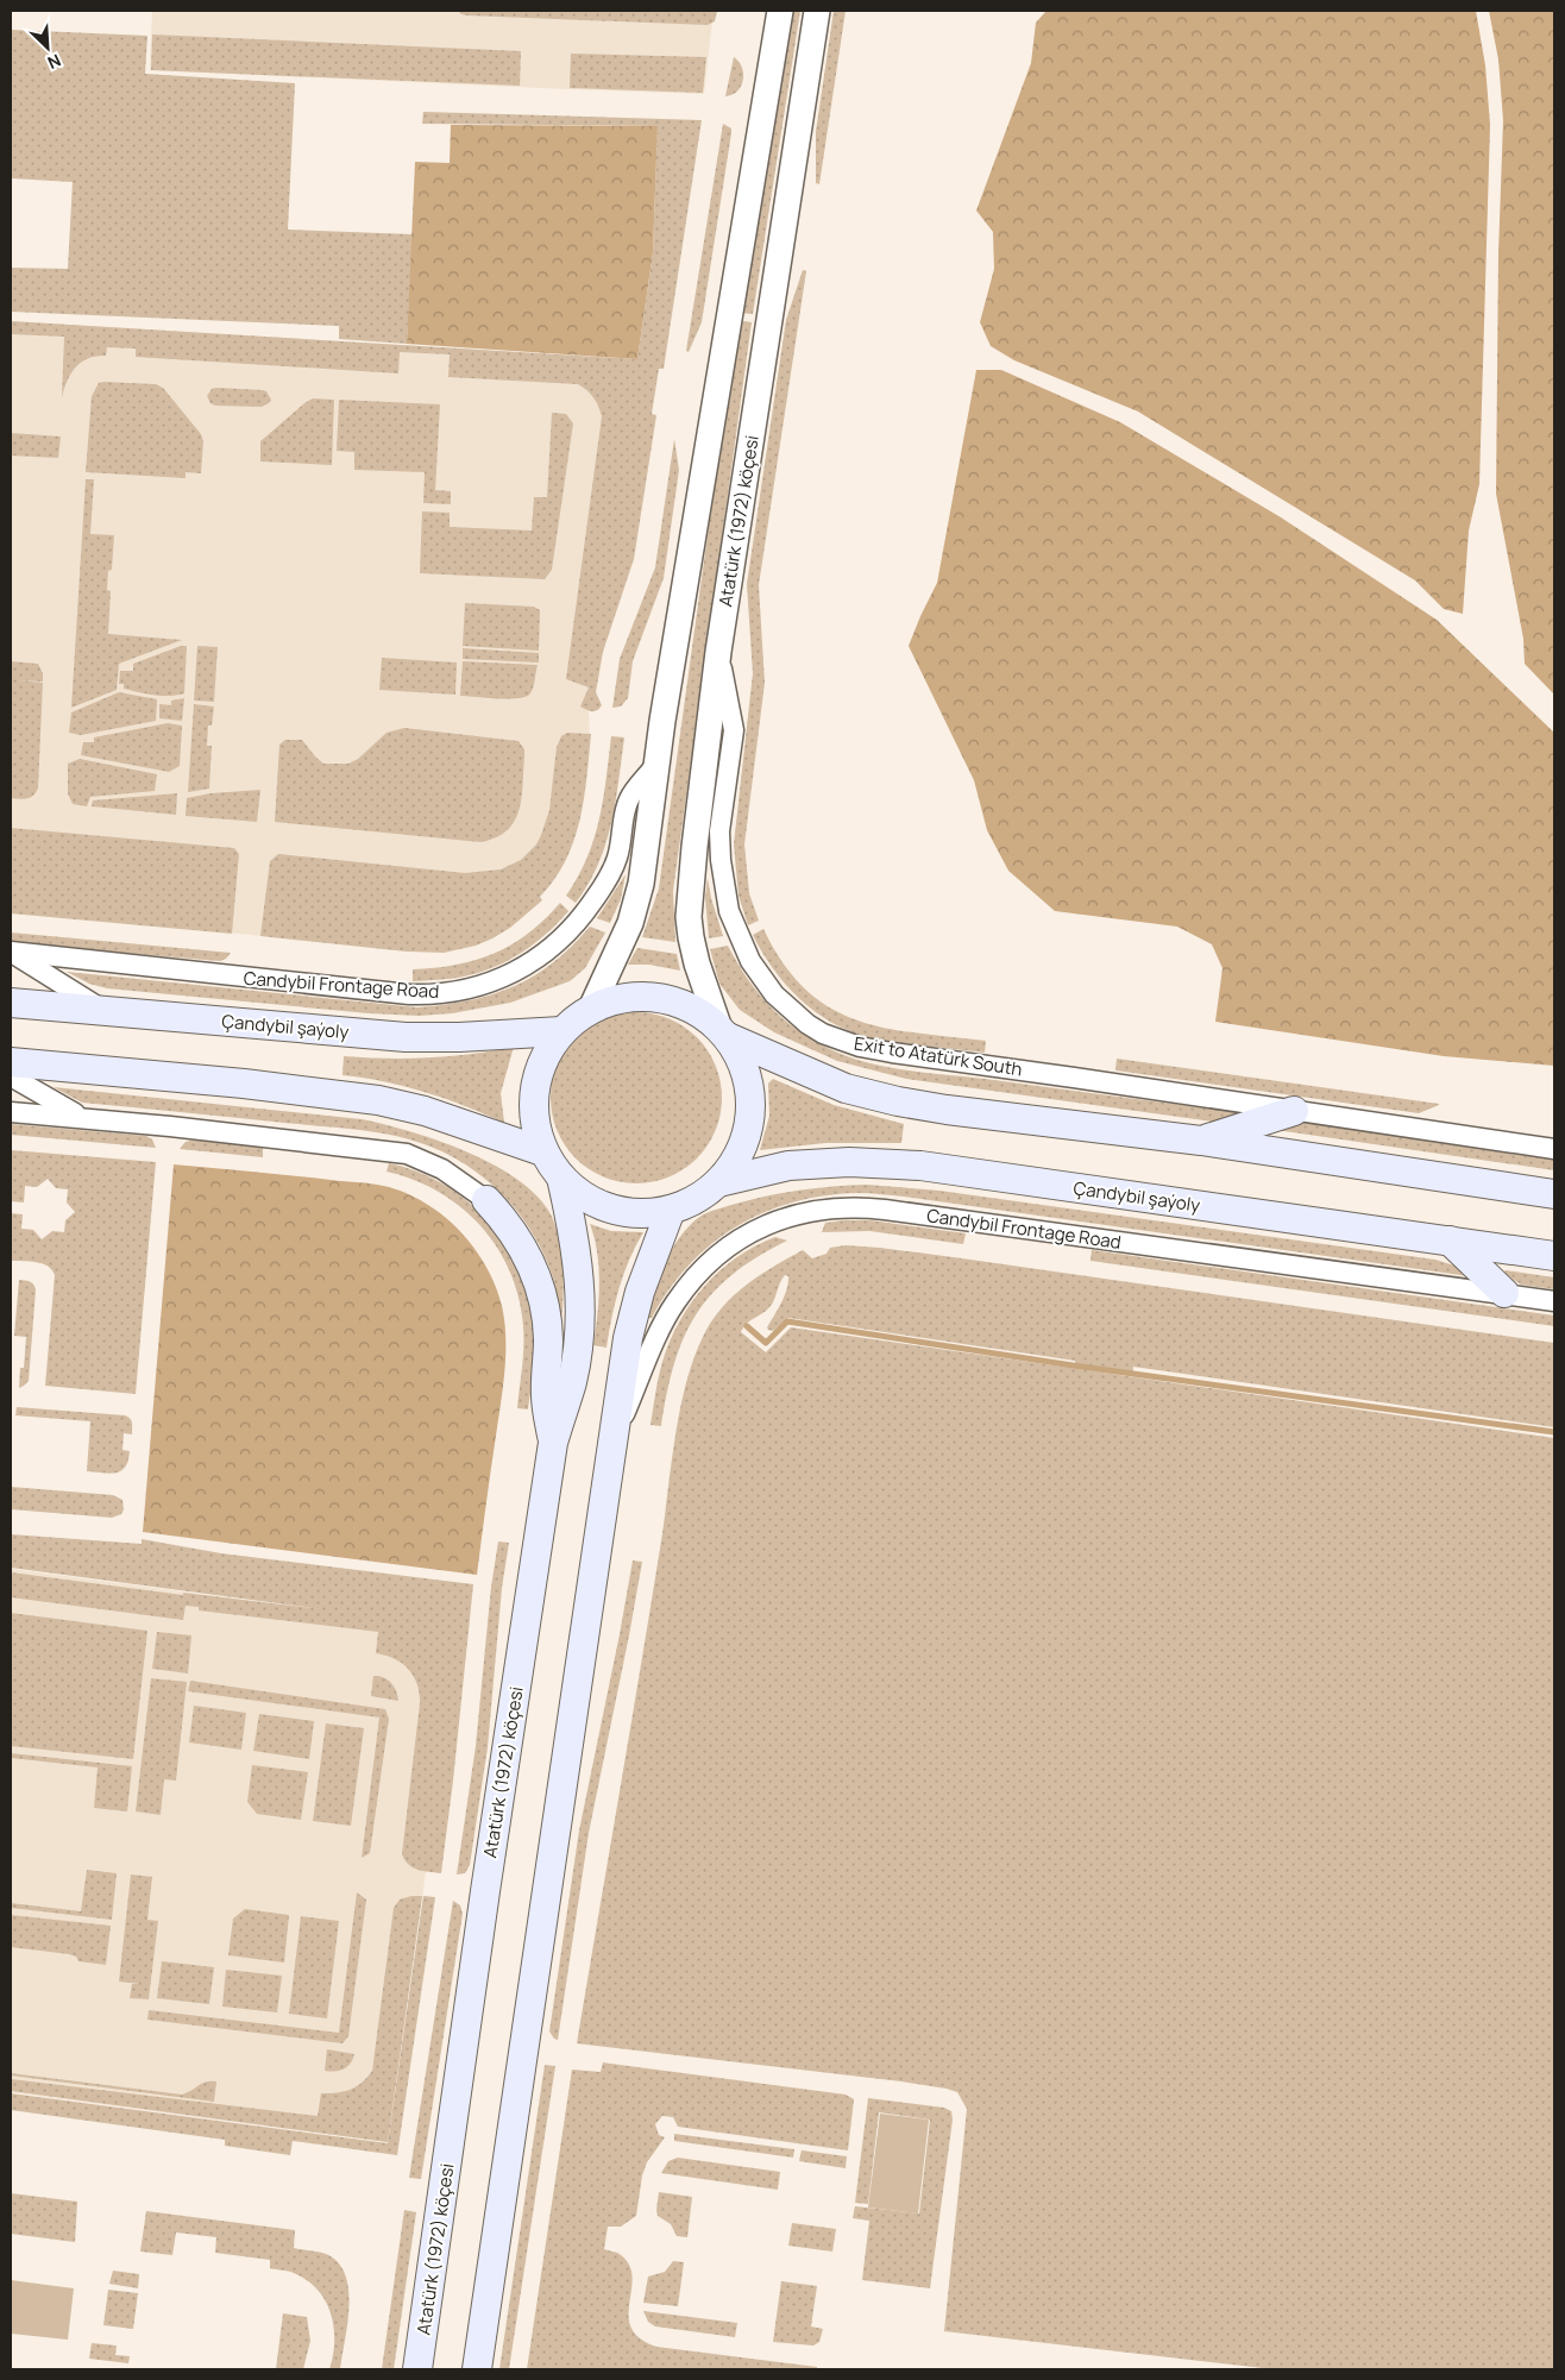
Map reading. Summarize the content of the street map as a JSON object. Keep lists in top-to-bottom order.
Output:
{
  "streets": {
    "main road": ["Atatürk (1972) köçesi", "Çandybil şaýoly"],
    "street": ["Candybil Frontage Road", "Exit to Atatürk South"]
  },
  "crossings": [
    ["Atatürk (1972) köçesi", "Exit to Atatürk South"]
  ],
  "north": "bottom right"
}
